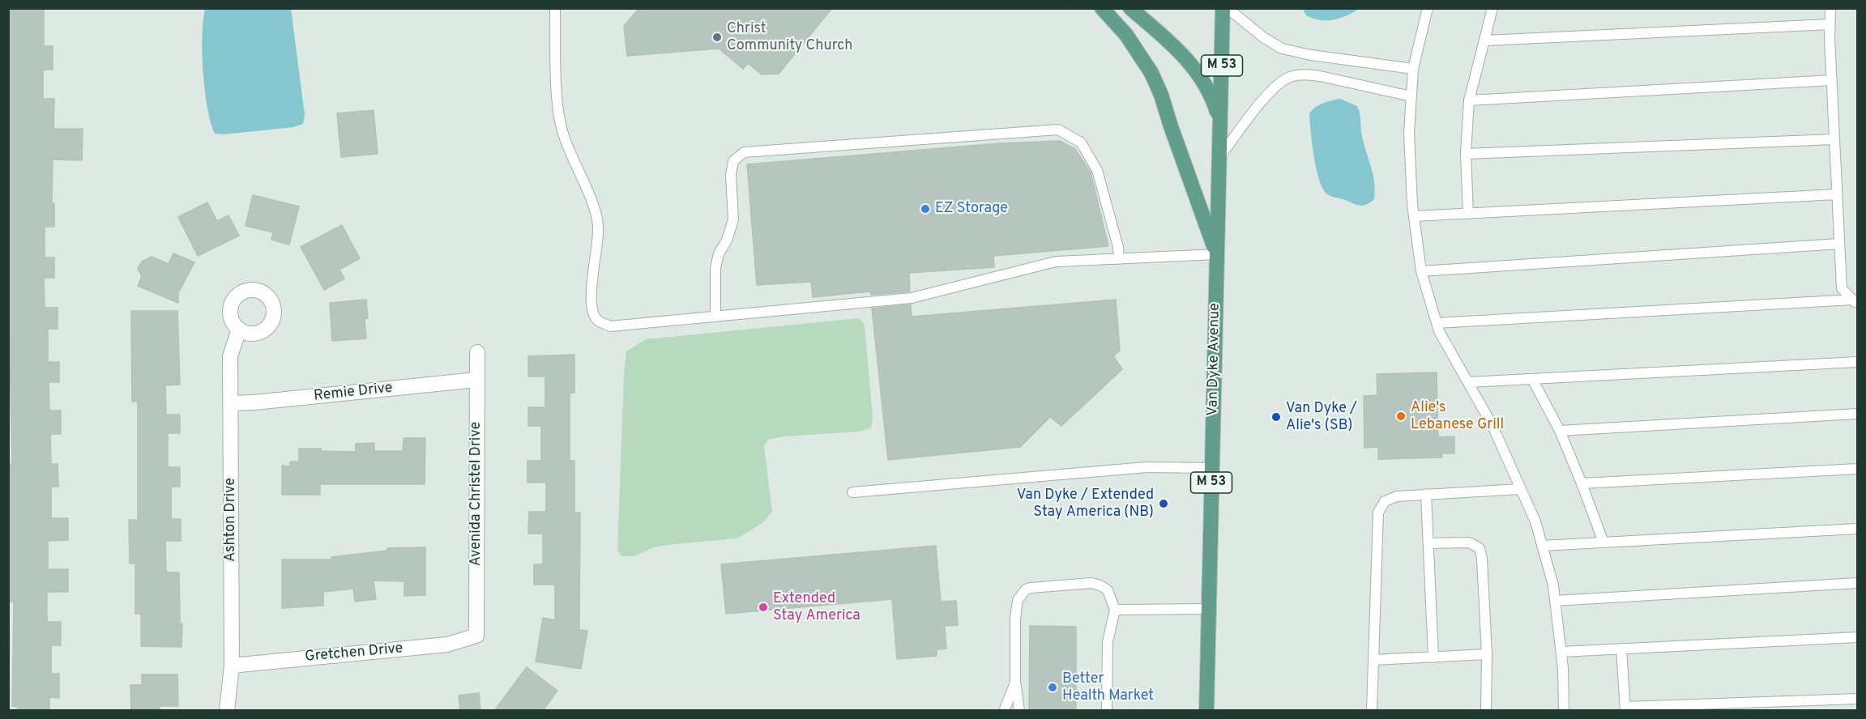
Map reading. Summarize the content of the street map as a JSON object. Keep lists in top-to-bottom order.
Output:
{
  "streets": {
    "main road": ["M 53", "Van Dyke Avenue"],
    "street": [
      "Remie Drive",
      "Avenida Christel Drive",
      "Ashton Drive",
      "Gretchen Drive"
    ]
  },
  "crossings": [
    ["Remie Drive", "Avenida Christel Drive"],
    ["Remie Drive", "Ashton Drive"],
    ["Avenida Christel Drive", "Gretchen Drive"],
    ["Ashton Drive", "Gretchen Drive"]
  ],
  "places": [
    "Christ Community Church",
    "EZ Storage",
    "Alie's Lebanese Grill",
    "Van Dyke / Alie's (SB)",
    "Van Dyke / Extended Stay America (NB)",
    "Extended Stay America",
    "Better Health Market"
  ]
}
